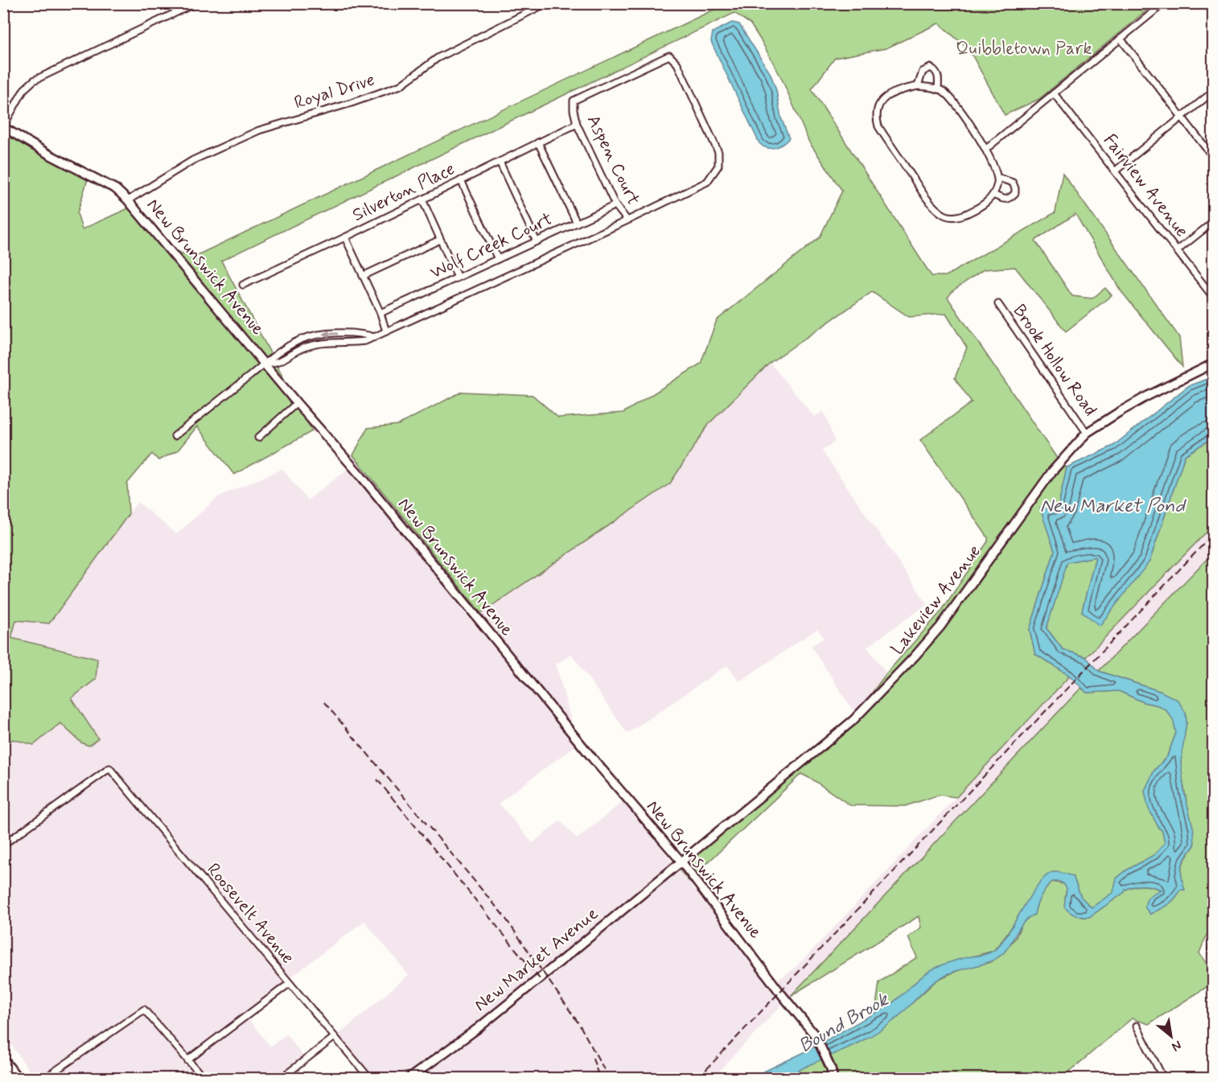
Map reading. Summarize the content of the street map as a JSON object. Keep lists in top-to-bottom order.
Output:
{
  "streets": {
    "street": [
      "Royal Drive",
      "Aspen Court",
      "Fairview Avenue",
      "Silverton Place",
      "Wolf Creek Court",
      "New Brunswick Avenue",
      "Brook Hollow Road",
      "Lakeview Avenue",
      "Roosevelt Avenue",
      "New Market Avenue"
    ]
  },
  "crossings": [
    ["Royal Drive", "New Brunswick Avenue"],
    ["Aspen Court", "Silverton Place"],
    ["Aspen Court", "Wolf Creek Court"],
    ["Aspen Court", "New Brunswick Avenue"],
    ["New Brunswick Avenue", "Lakeview Avenue"],
    ["New Brunswick Avenue", "New Market Avenue"],
    ["Brook Hollow Road", "Lakeview Avenue"],
    ["Lakeview Avenue", "New Market Avenue"]
  ],
  "water": ["New Market Pond", "Bound Brook"],
  "parks": ["Quibbletown Park"],
  "north": "bottom right"
}
